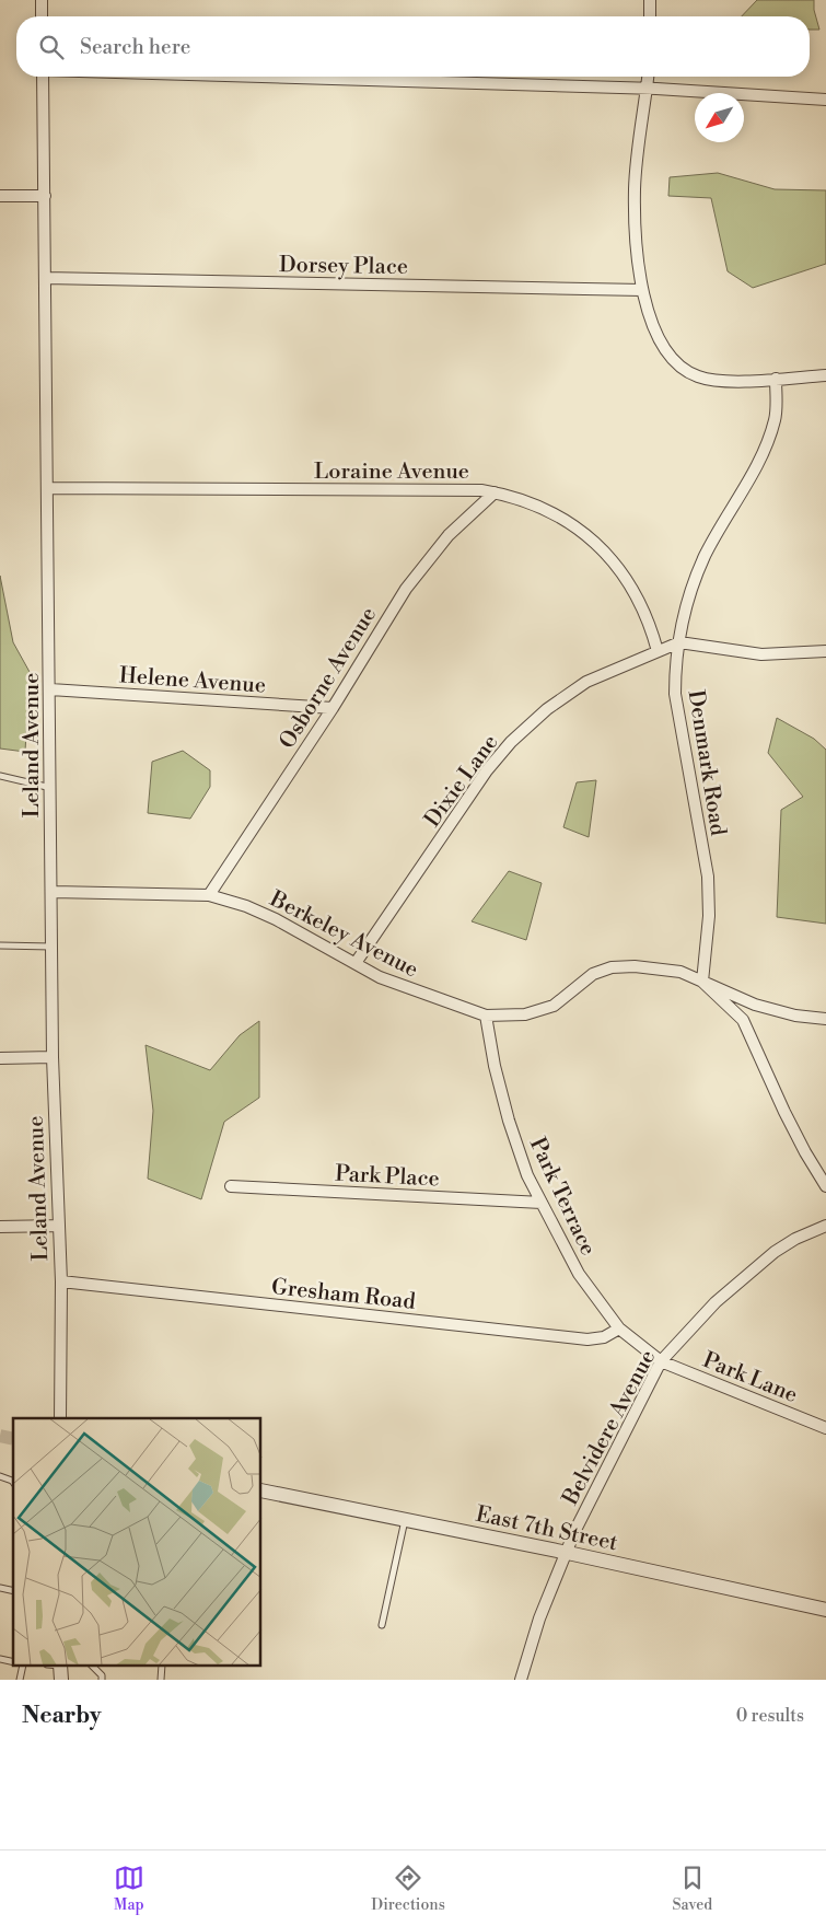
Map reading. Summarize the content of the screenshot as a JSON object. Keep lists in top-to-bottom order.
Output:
{
  "streets": {
    "street": [
      "Dorsey Place",
      "Loraine Avenue",
      "Osborne Avenue",
      "Helene Avenue",
      "Leland Avenue",
      "Denmark Road",
      "Dixie Lane",
      "Berkeley Avenue",
      "Park Place",
      "Park Terrace",
      "Gresham Road",
      "Park Lane",
      "Belvidere Avenue",
      "East 7th Street"
    ]
  },
  "crossings": [
    ["Dorsey Place", "Leland Avenue"],
    ["Loraine Avenue", "Osborne Avenue"],
    ["Loraine Avenue", "Leland Avenue"],
    ["Loraine Avenue", "Dixie Lane"],
    ["Osborne Avenue", "Helene Avenue"],
    ["Osborne Avenue", "Berkeley Avenue"],
    ["Helene Avenue", "Leland Avenue"],
    ["Leland Avenue", "Berkeley Avenue"],
    ["Leland Avenue", "Gresham Road"],
    ["Denmark Road", "Dixie Lane"],
    ["Denmark Road", "Berkeley Avenue"],
    ["Dixie Lane", "Berkeley Avenue"],
    ["Berkeley Avenue", "Park Terrace"],
    ["Park Place", "Park Terrace"],
    ["Park Terrace", "Gresham Road"],
    ["Park Terrace", "Park Lane"],
    ["Park Terrace", "Belvidere Avenue"],
    ["Park Lane", "Belvidere Avenue"],
    ["Belvidere Avenue", "East 7th Street"]
  ],
  "north": "bottom left",
  "page": {
    "search": "Search here",
    "heading": ["Nearby", "0 results"],
    "nav": ["Map", "Directions", "Saved"]
  }
}
